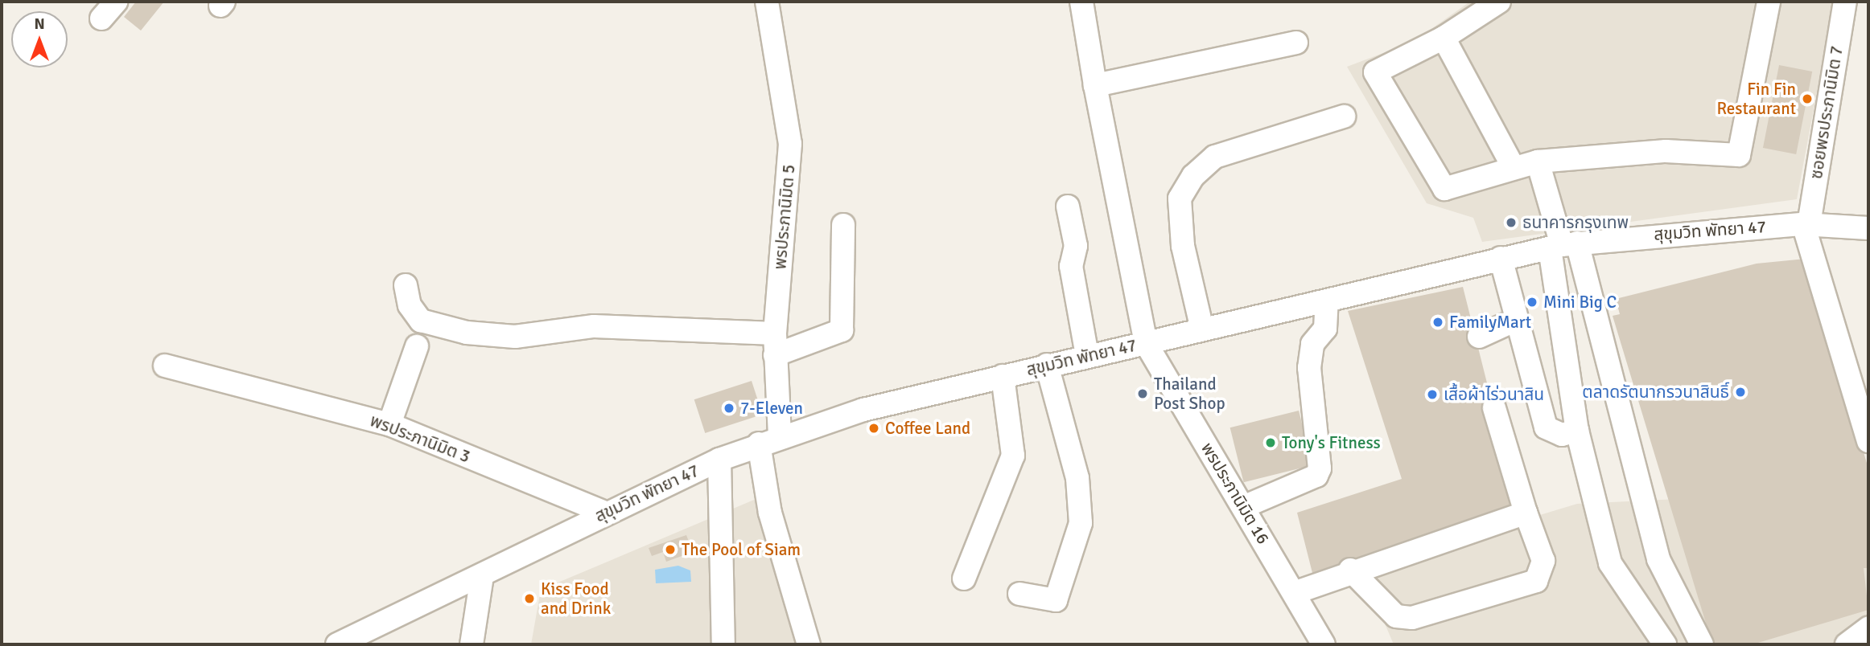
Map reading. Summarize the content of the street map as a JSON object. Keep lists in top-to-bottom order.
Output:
{
  "streets": {
    "street": [
      "ซอยพรประภานิมิต 7",
      "พรประภานิมิต 5",
      "สุขุมวิท พัทยา 47",
      "พรประภานิมิต 3",
      "พรประภานิมิต 16"
    ]
  },
  "crossings": [
    ["ซอยพรประภานิมิต 7", "สุขุมวิท พัทยา 47"],
    ["พรประภานิมิต 5", "สุขุมวิท พัทยา 47"],
    ["สุขุมวิท พัทยา 47", "พรประภานิมิต 3"],
    ["สุขุมวิท พัทยา 47", "พรประภานิมิต 16"]
  ],
  "places": [
    "Fin Fin Restaurant",
    "ธนาคารกรุงเทพ",
    "Mini Big C",
    "FamilyMart",
    "ตลาดรัตนากรวนาสินธิ์",
    "Thailand Post Shop",
    "เสื้อผ้าไร่วนาสิน",
    "7-Eleven",
    "Coffee Land",
    "Tony's Fitness",
    "The Pool of Siam",
    "Kiss Food and Drink"
  ],
  "north": "top"
}
